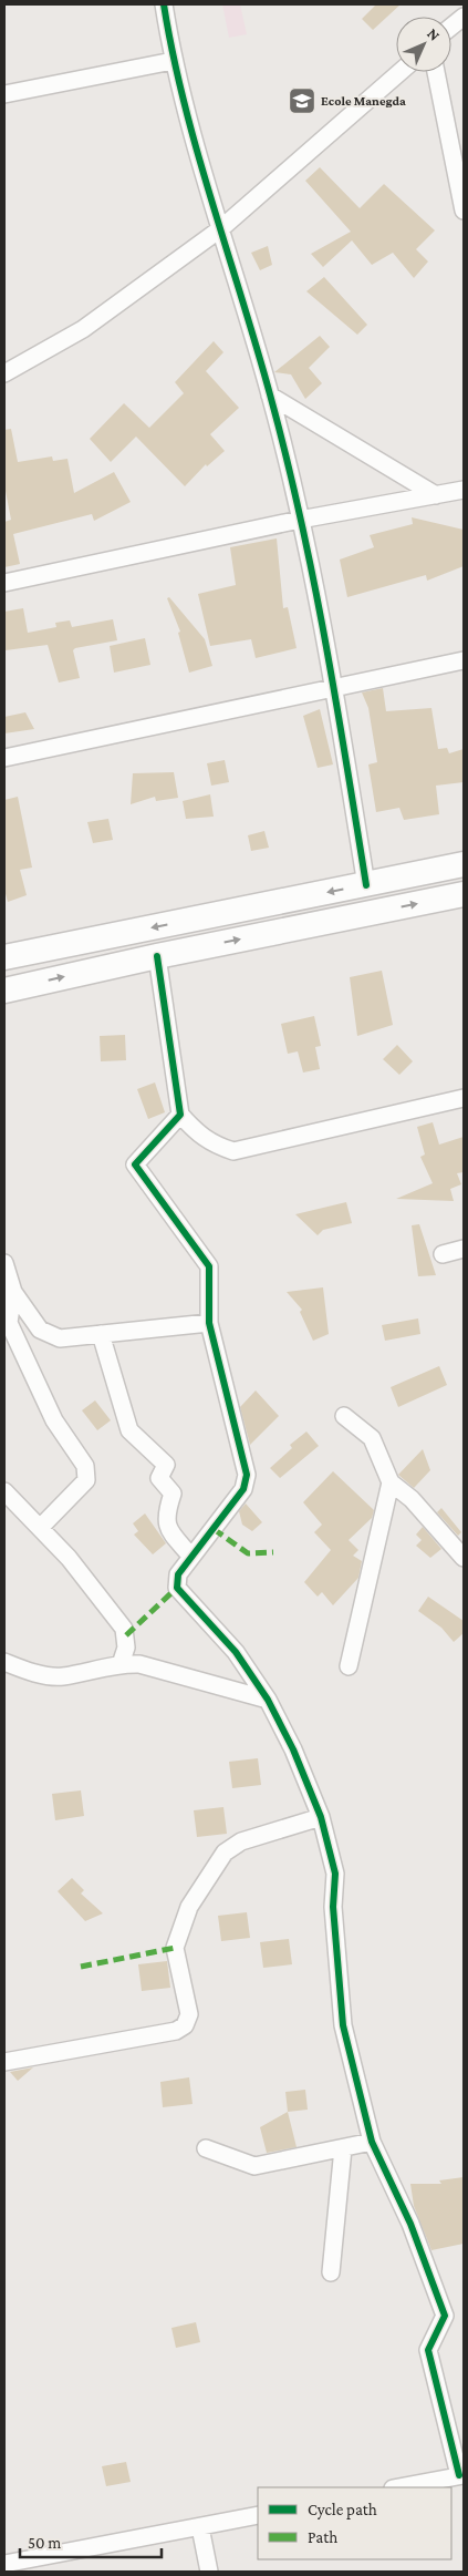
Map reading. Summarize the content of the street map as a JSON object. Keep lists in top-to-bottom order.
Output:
{
  "places": {
    "school or university": ["Ecole Manegda"]
  },
  "legend": ["Cycle path", "Path"],
  "scale_bar": "50 m",
  "north": "top right"
}
